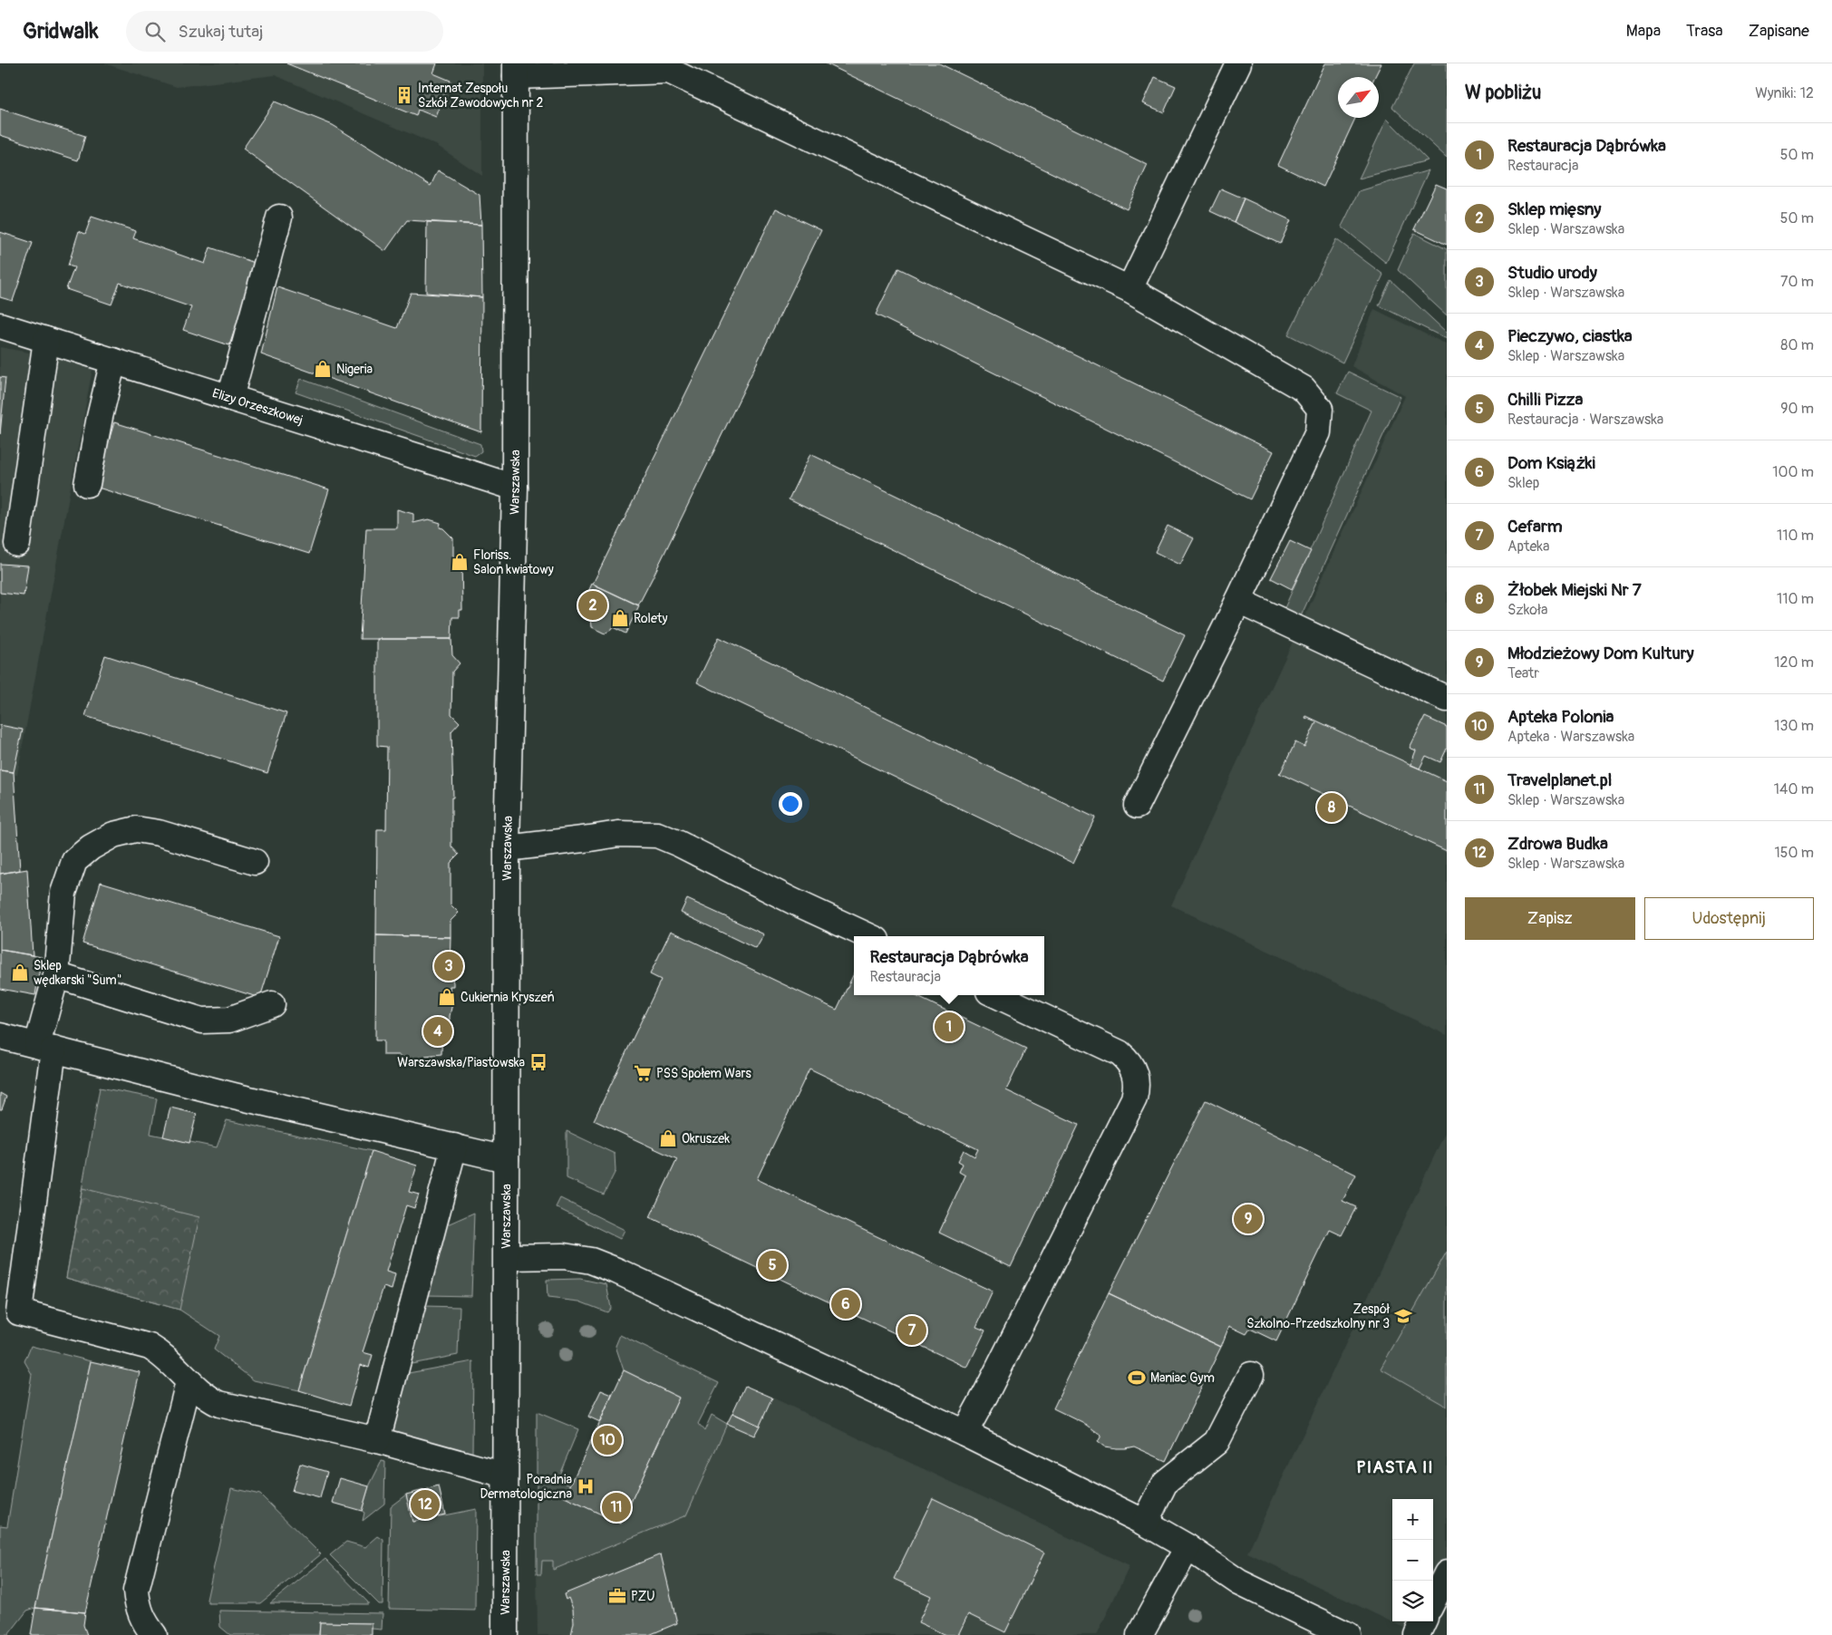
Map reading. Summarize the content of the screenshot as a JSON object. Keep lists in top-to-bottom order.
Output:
{
  "streets": {
    "street": ["Elizy Orzeszkowej", "Warszawska"]
  },
  "crossings": [
    ["Elizy Orzeszkowej", "Warszawska"]
  ],
  "districts": ["PIASTA II"],
  "places": {
    "building": ["Internat Zespołu Szkół Zawodowych nr 2"],
    "shop": [
      "Nigeria",
      "Floriss. Salon kwiatowy",
      "Rolety",
      "Sklep wędkarski \"Sum\"",
      "Cukiernia Kryszeń",
      "Okruszek"
    ],
    "bus stop": ["Warszawska/Piastowska"],
    "supermarket": ["PSS Społem Wars"],
    "school or university": ["Zespół Szkolno-Przedszkolny nr 3"],
    "sports": ["Maniac Gym"],
    "hospital": ["Poradnia Dermatologiczna"],
    "office": ["PZU"]
  },
  "north": "top right",
  "page": {
    "header": "Gridwalk",
    "search": "Szukaj tutaj",
    "nav": ["Mapa", "Trasa", "Zapisane"],
    "heading": ["W pobliżu", "Wyniki: 12"],
    "list": [
      {
        "mark": "1",
        "name": "Restauracja Dąbrówka",
        "note": "Restauracja",
        "value": "50 m"
      },
      {
        "mark": "2",
        "name": "Sklep mięsny",
        "note": "Sklep · Warszawska",
        "value": "50 m"
      },
      {
        "mark": "3",
        "name": "Studio urody",
        "note": "Sklep · Warszawska",
        "value": "70 m"
      },
      {
        "mark": "4",
        "name": "Pieczywo, ciastka",
        "note": "Sklep · Warszawska",
        "value": "80 m"
      },
      {
        "mark": "5",
        "name": "Chilli Pizza",
        "note": "Restauracja · Warszawska",
        "value": "90 m"
      },
      {
        "mark": "6",
        "name": "Dom Książki",
        "note": "Sklep",
        "value": "100 m"
      },
      {
        "mark": "7",
        "name": "Cefarm",
        "note": "Apteka",
        "value": "110 m"
      },
      {
        "mark": "8",
        "name": "Żłobek Miejski Nr 7",
        "note": "Szkoła",
        "value": "110 m"
      },
      {
        "mark": "9",
        "name": "Młodzieżowy Dom Kultury",
        "note": "Teatr",
        "value": "120 m"
      },
      {
        "mark": "10",
        "name": "Apteka Polonia",
        "note": "Apteka · Warszawska",
        "value": "130 m"
      },
      {
        "mark": "11",
        "name": "Travelplanet.pl",
        "note": "Sklep · Warszawska",
        "value": "140 m"
      },
      {
        "mark": "12",
        "name": "Zdrowa Budka",
        "note": "Sklep · Warszawska",
        "value": "150 m"
      }
    ],
    "pins": [
      "2",
      "8",
      "3",
      "1",
      "4",
      "9",
      "5",
      "6",
      "7",
      "10",
      "12",
      "11"
    ],
    "buttons": ["Zapisz", "Udostępnij"],
    "popup": ["Restauracja Dąbrówka", "Restauracja"],
    "map_buttons": ["+", "−"]
  }
}
